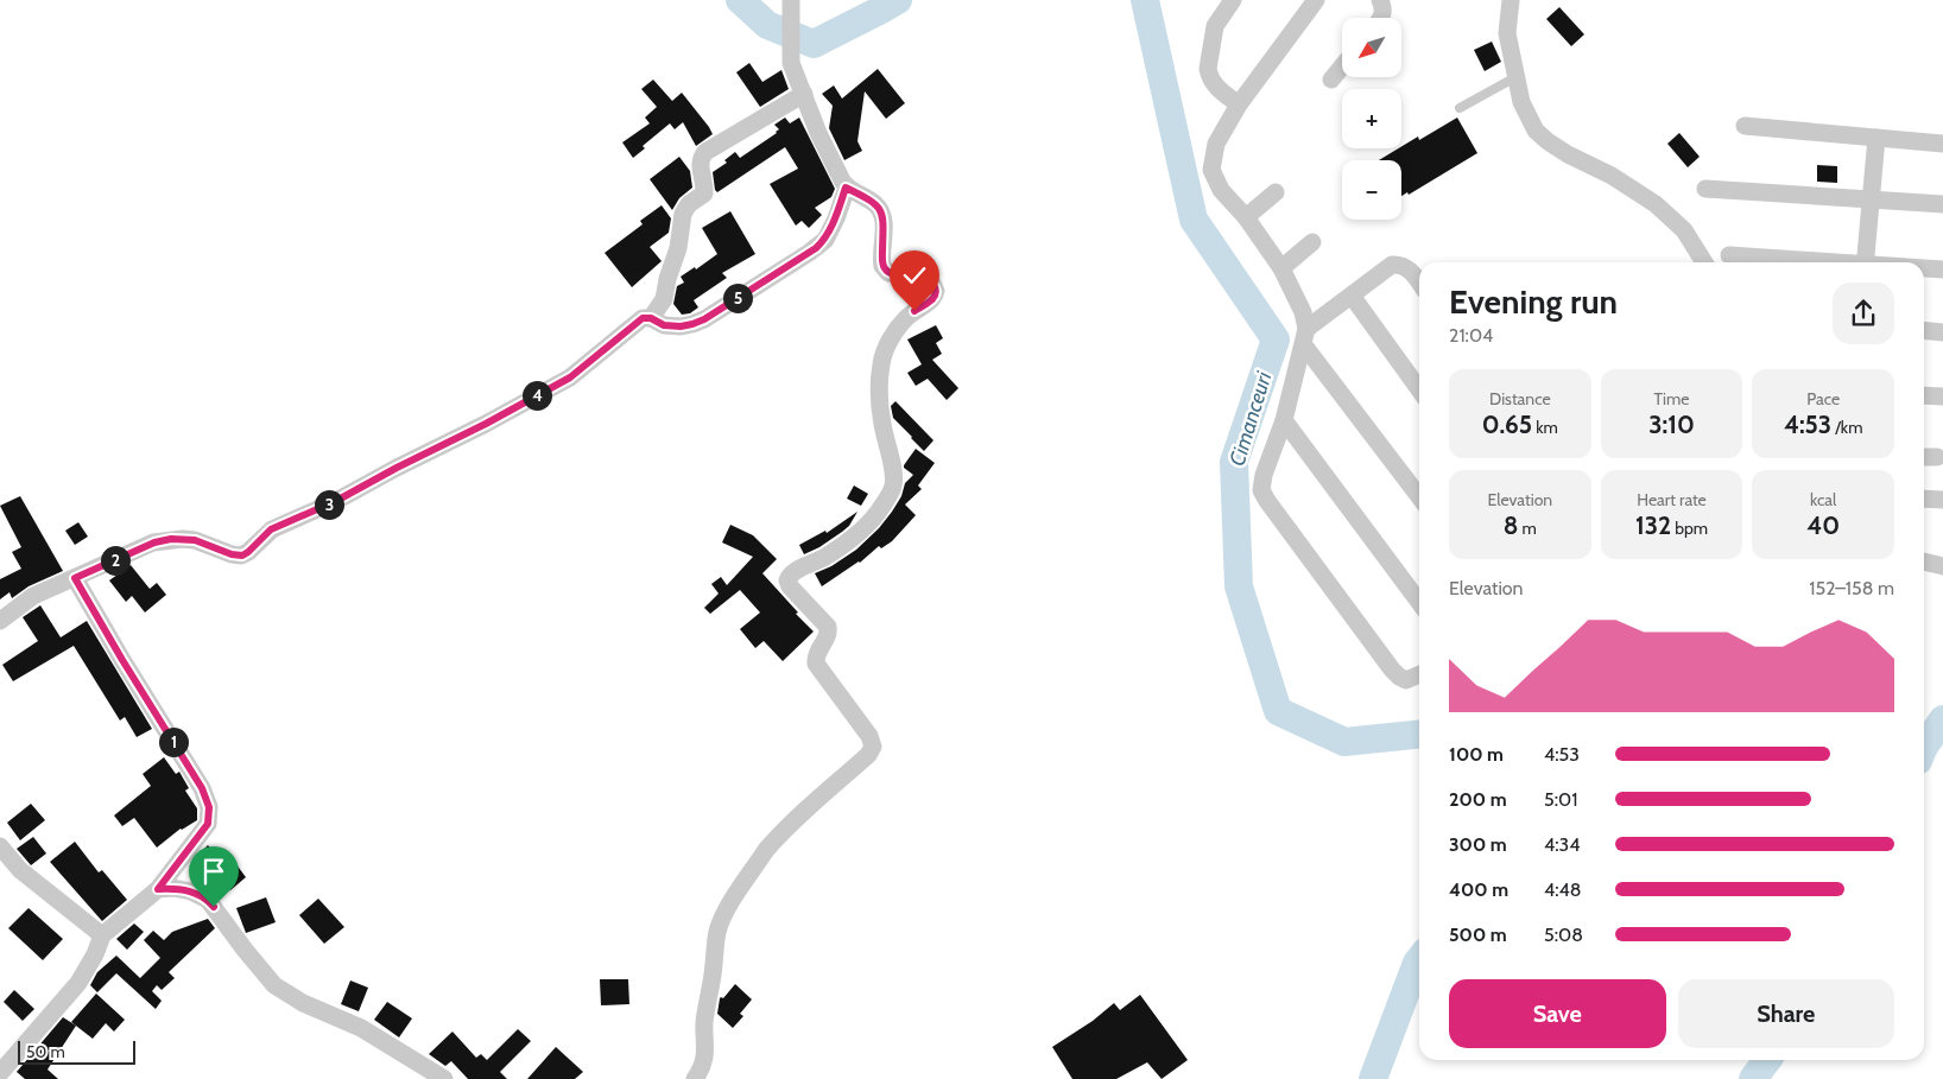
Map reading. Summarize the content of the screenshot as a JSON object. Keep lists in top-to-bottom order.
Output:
{
  "water": ["Cimanceuri"],
  "scale_bar": "50 m",
  "north": "bottom left",
  "page": {
    "map_buttons": ["+", "−"],
    "heading": ["Evening run", "21:04"],
    "pins": [
      "5",
      "4",
      "3",
      "2",
      "1"
    ],
    "stats": [
      ["Distance", "0.65 km"],
      ["Time", "3:10"],
      ["Pace", "4:53 /km"],
      ["Elevation", "8 m"],
      ["Heart rate", "132 bpm"],
      ["kcal", "40"]
    ],
    "chart": ["Elevation", "152–158 m"],
    "list": [
      {
        "name": "100 m",
        "note": "4:53"
      },
      {
        "name": "200 m",
        "note": "5:01"
      },
      {
        "name": "300 m",
        "note": "4:34"
      },
      {
        "name": "400 m",
        "note": "4:48"
      },
      {
        "name": "500 m",
        "note": "5:08"
      }
    ],
    "buttons": ["Save", "Share"],
    "scale": "50 m"
  }
}
